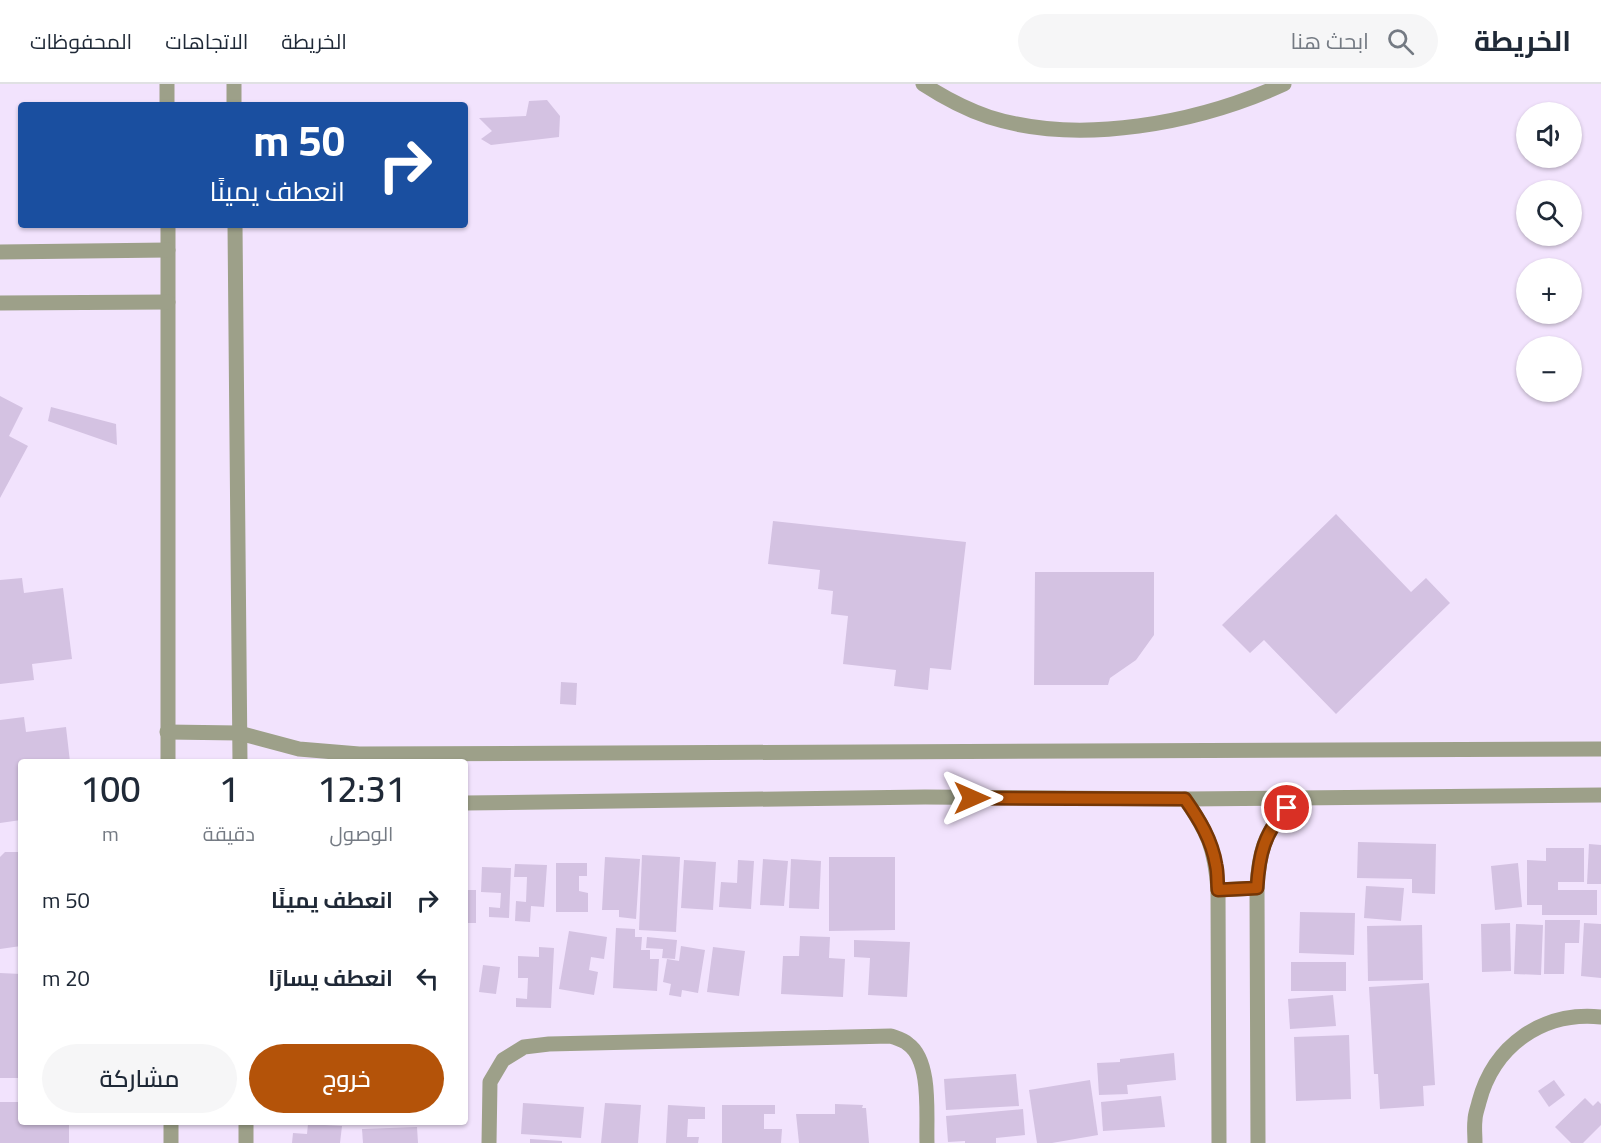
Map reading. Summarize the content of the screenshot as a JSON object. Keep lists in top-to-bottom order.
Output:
{
  "page": {
    "header": "الخريطة",
    "search": "ابحث هنا",
    "nav": ["الخريطة", "الاتجاهات", "المحفوظات"],
    "map_buttons": ["+", "−"],
    "turn": ["50 m", "انعطف يمينًا"],
    "eta": [
      "12:31",
      "الوصول",
      "1",
      "دقيقة",
      "100",
      "m"
    ],
    "list": [
      {
        "name": "انعطف يمينًا",
        "value": "50 m"
      },
      {
        "name": "انعطف يسارًا",
        "value": "20 m"
      }
    ],
    "buttons": ["خروج", "مشاركة"]
  }
}
